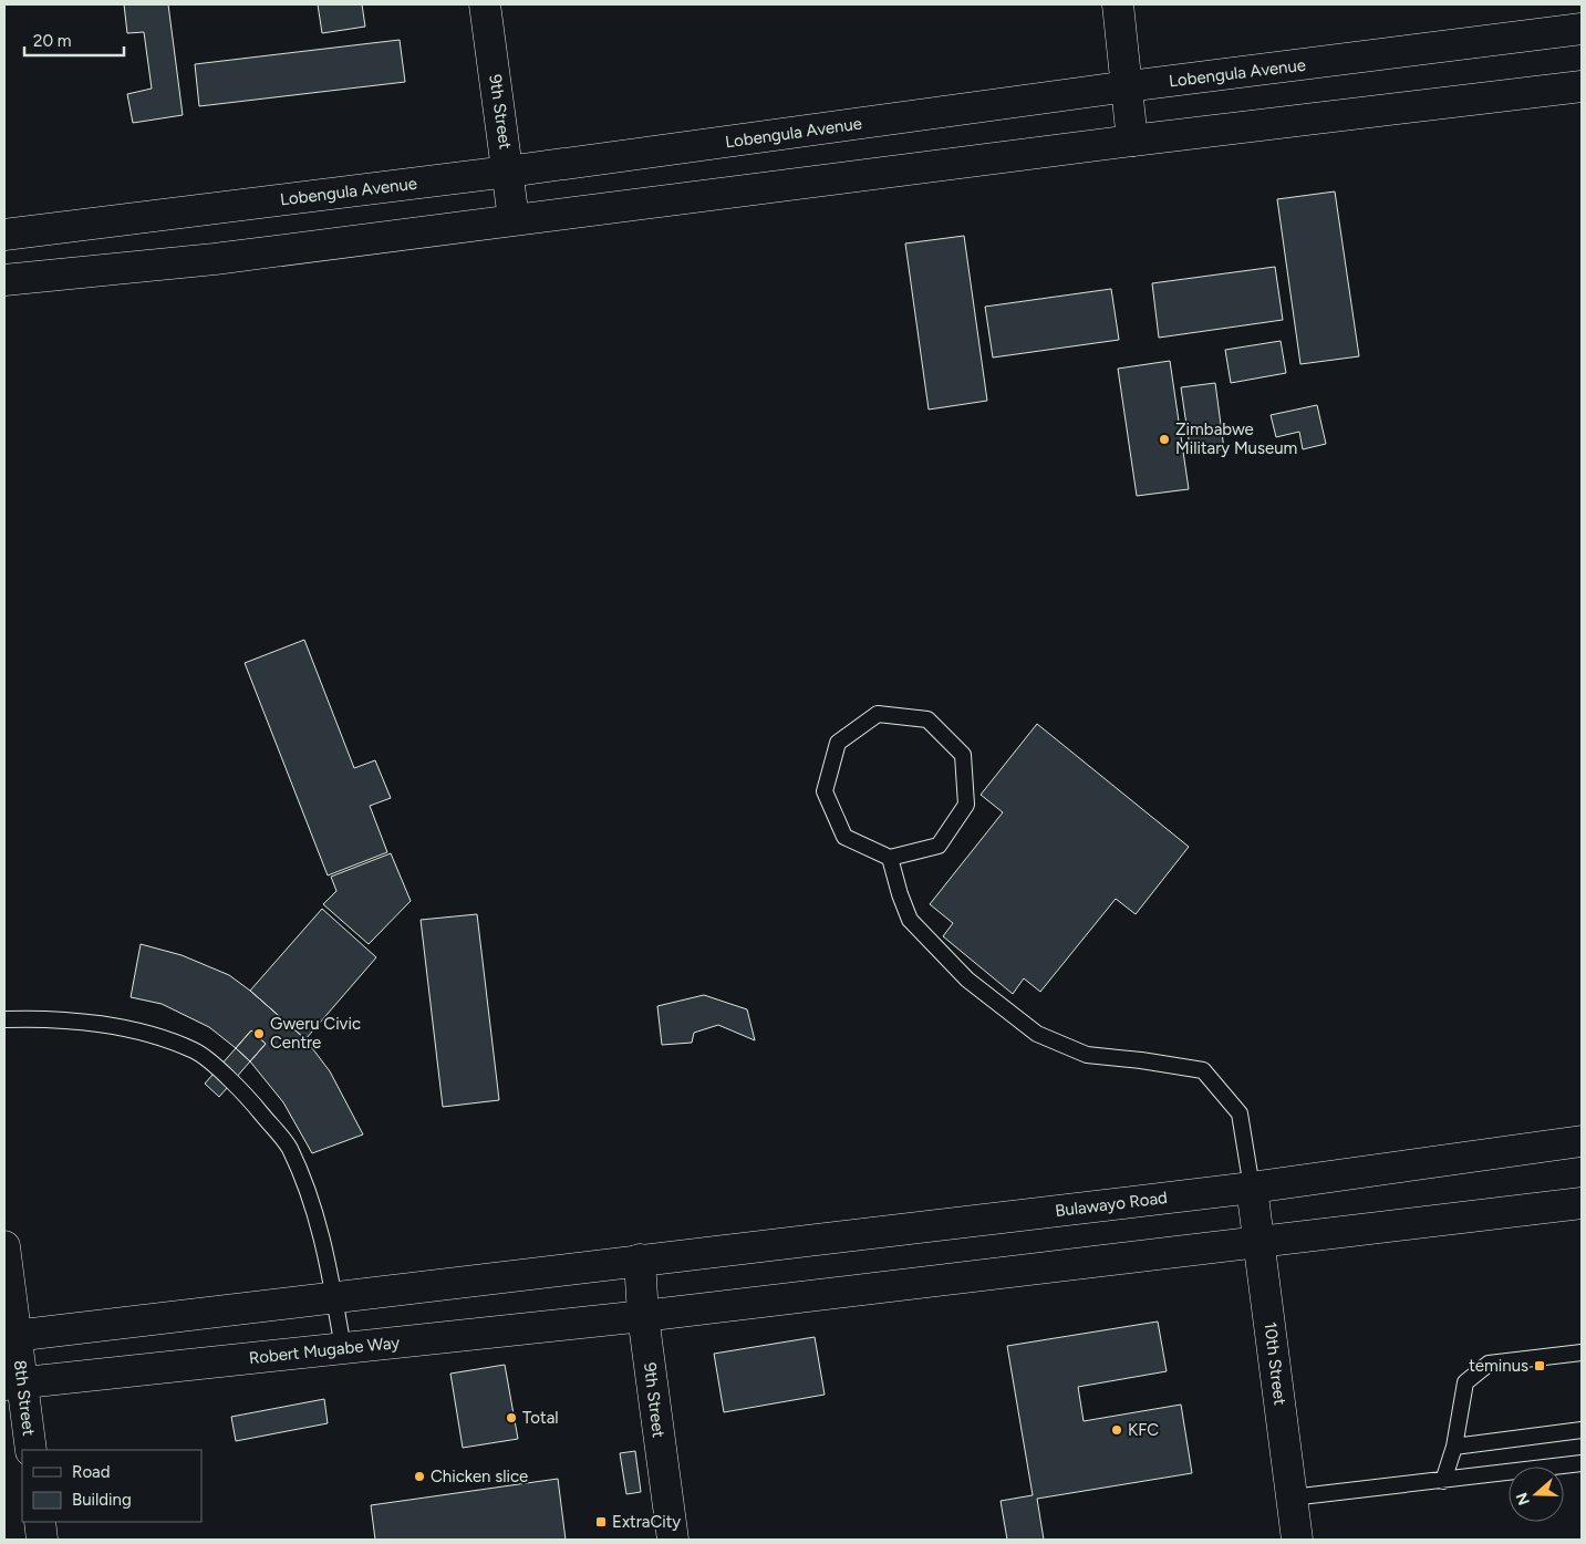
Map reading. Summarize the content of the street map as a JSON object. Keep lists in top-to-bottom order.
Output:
{
  "streets": {
    "main road": [
      "Lobengula Avenue",
      "9th Street",
      "Bulawayo Road",
      "Robert Mugabe Way",
      "10th Street",
      "8th Street"
    ]
  },
  "crossings": [
    ["Lobengula Avenue", "9th Street"],
    ["9th Street", "Bulawayo Road"],
    ["9th Street", "Robert Mugabe Way"],
    ["Bulawayo Road", "10th Street"],
    ["Robert Mugabe Way", "8th Street"]
  ],
  "places": {
    "other": [
      "Zimbabwe Military Museum",
      "Gweru Civic Centre",
      "Total",
      "KFC",
      "Chicken slice"
    ],
    "transit": ["teminus", "ExtraCity"]
  },
  "legend": ["Road", "Building"],
  "scale_bar": "20 m",
  "north": "left"
}
